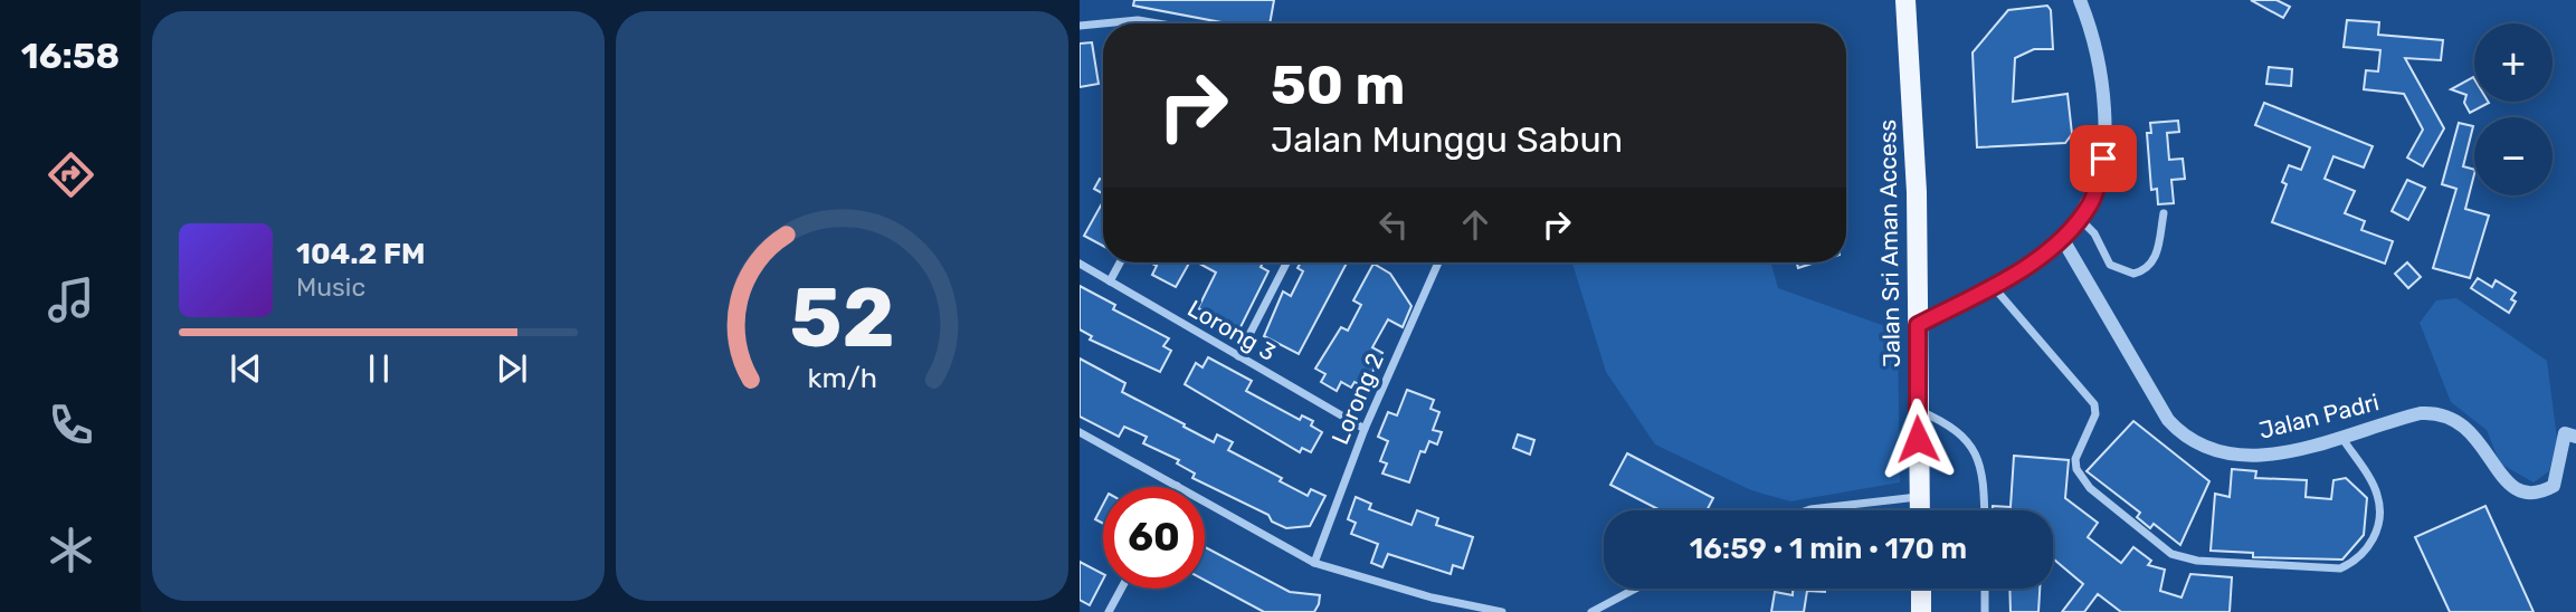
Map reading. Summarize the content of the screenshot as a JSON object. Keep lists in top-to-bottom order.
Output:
{
  "streets": {
    "main road": ["Jalan Sri Aman Access"],
    "street": ["Lorong 3", "Lorong 2", "Jalan Padri"]
  },
  "crossings": [
    ["Lorong 3", "Lorong 2"]
  ],
  "page": {
    "tabs": "16:58",
    "map_buttons": ["+", "−"],
    "turn": ["50 m", "Jalan Munggu Sabun"],
    "song": ["104.2 FM", "Music"],
    "limit": "60",
    "trip": "16:59 · 1 min · 170 m",
    "gauge": ["52", "km/h"]
  }
}
